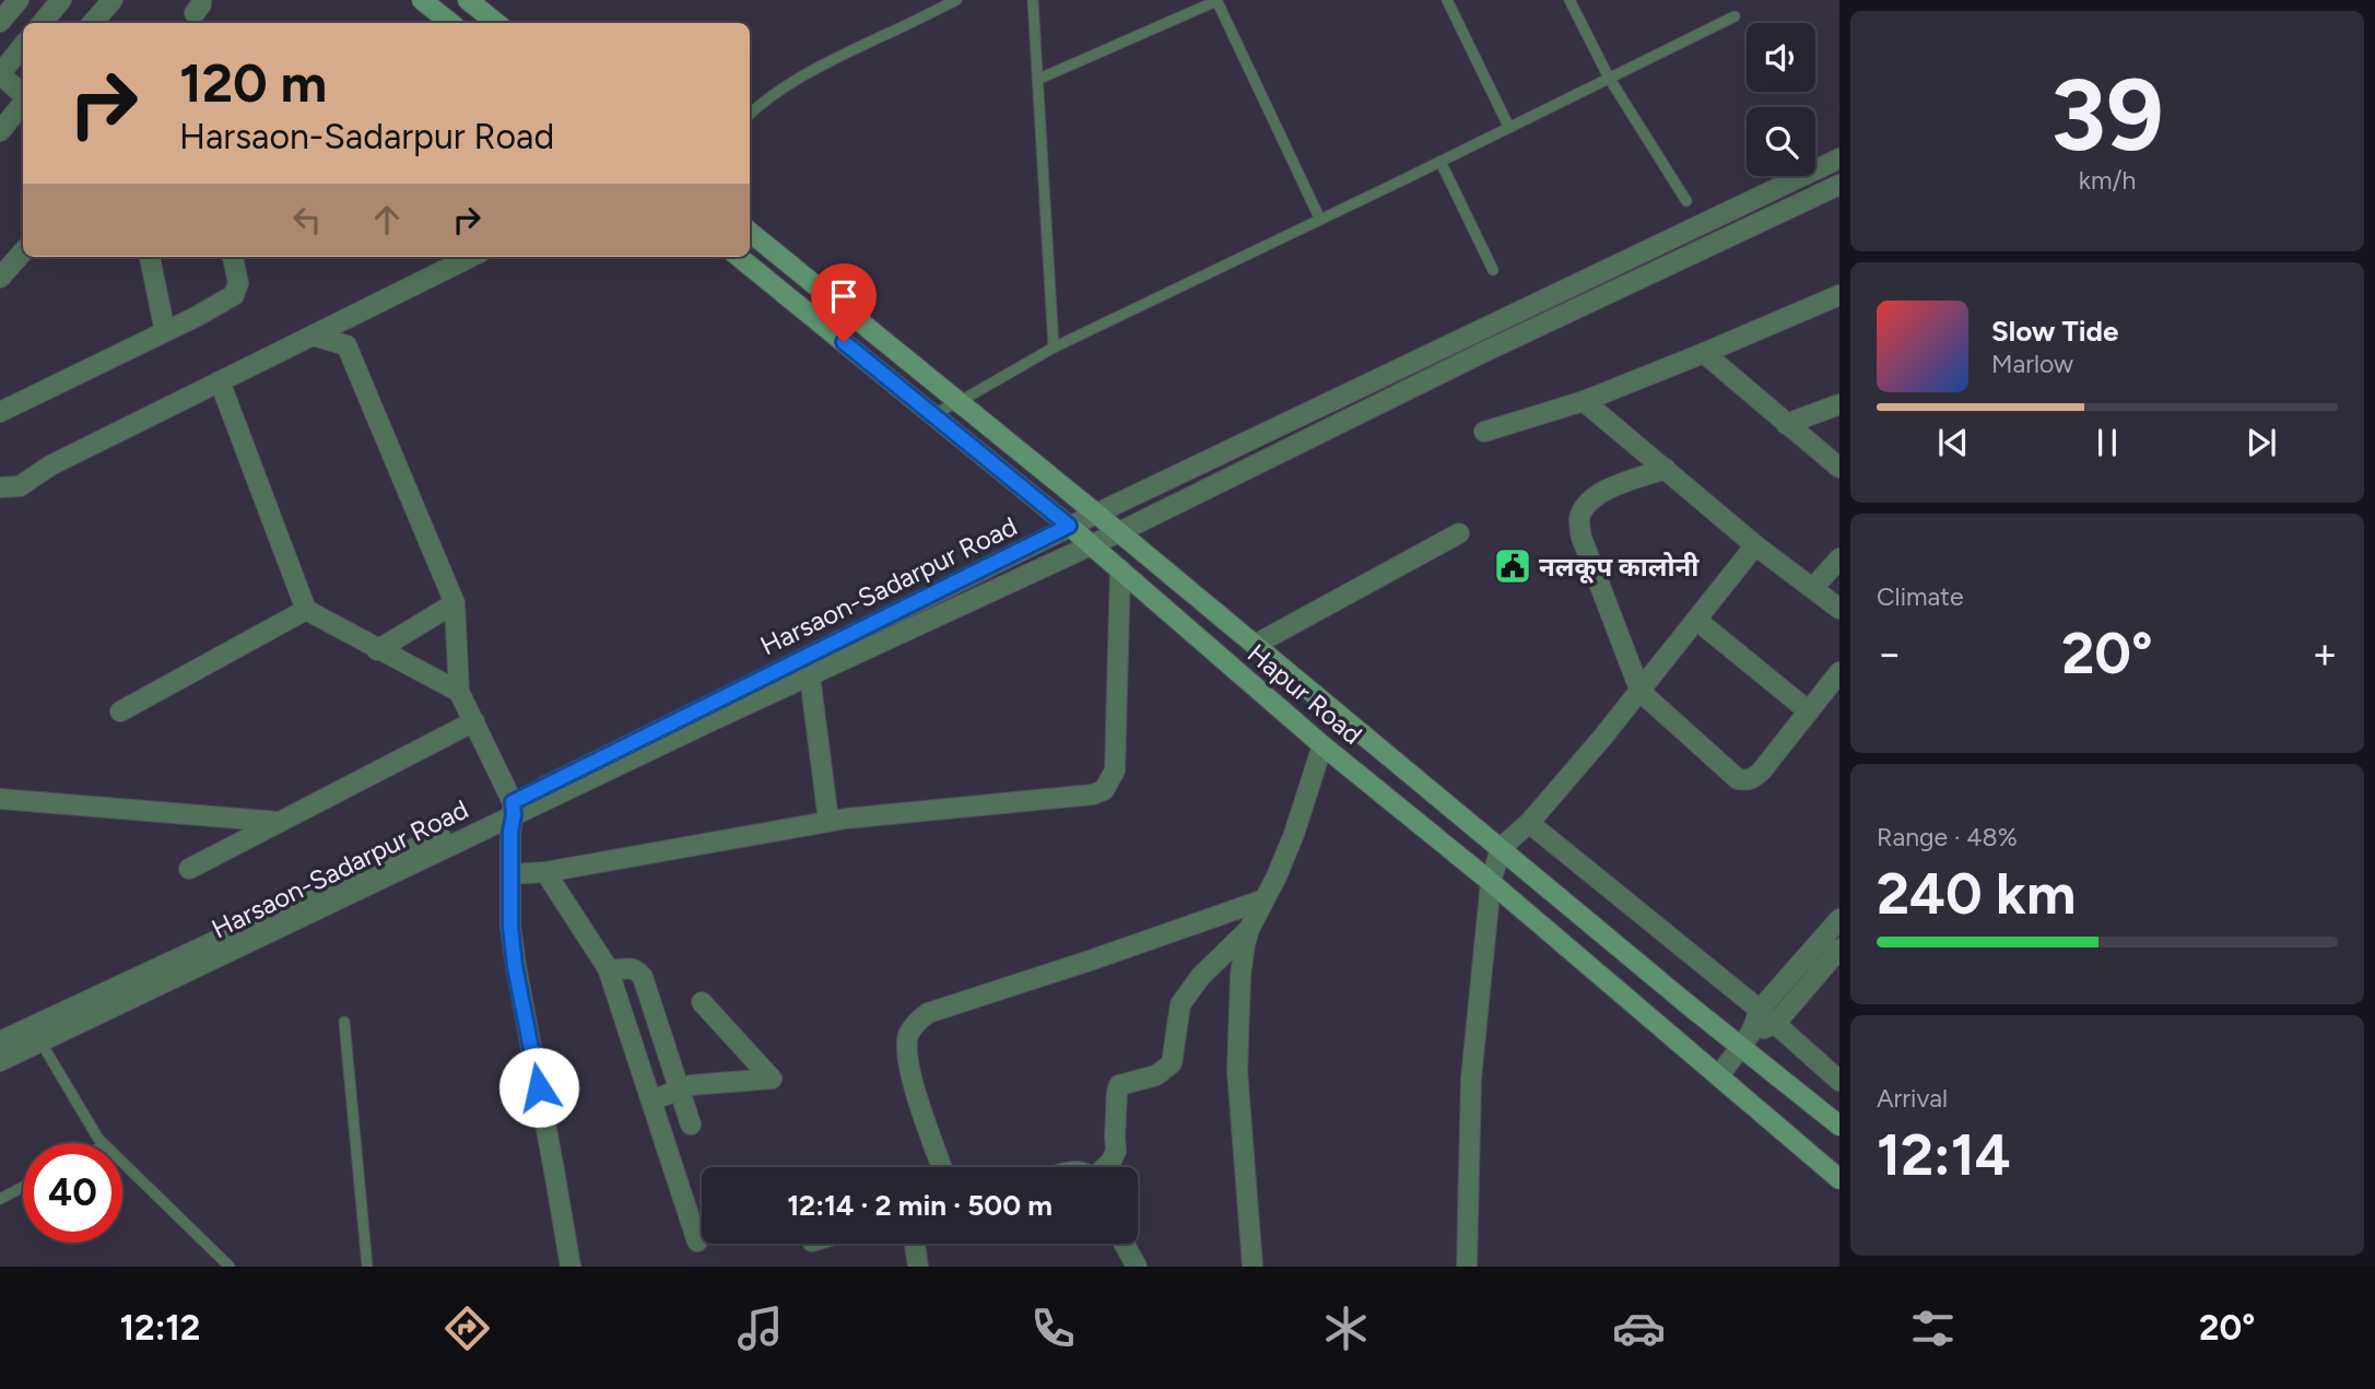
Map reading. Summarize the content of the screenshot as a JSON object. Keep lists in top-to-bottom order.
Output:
{
  "streets": {
    "main road": ["Hapur Road"],
    "street": ["Harsaon-Sadarpur Road"]
  },
  "crossings": [
    ["Harsaon-Sadarpur Road", "Hapur Road"]
  ],
  "places": {
    "public building": ["नलकूप कालोनी"]
  },
  "page": {
    "tile": [
      ["39", "km/h"],
      "Climate",
      ["Range · 48%", "240 km"],
      ["Arrival", "12:14"]
    ],
    "turn": ["120 m", "Harsaon-Sadarpur Road"],
    "song": ["Slow Tide", "Marlow"],
    "heat": ["−", "20°", "+"],
    "limit": "40",
    "trip": "12:14 · 2 min · 500 m",
    "tabs": ["12:12", "20°"]
  }
}
